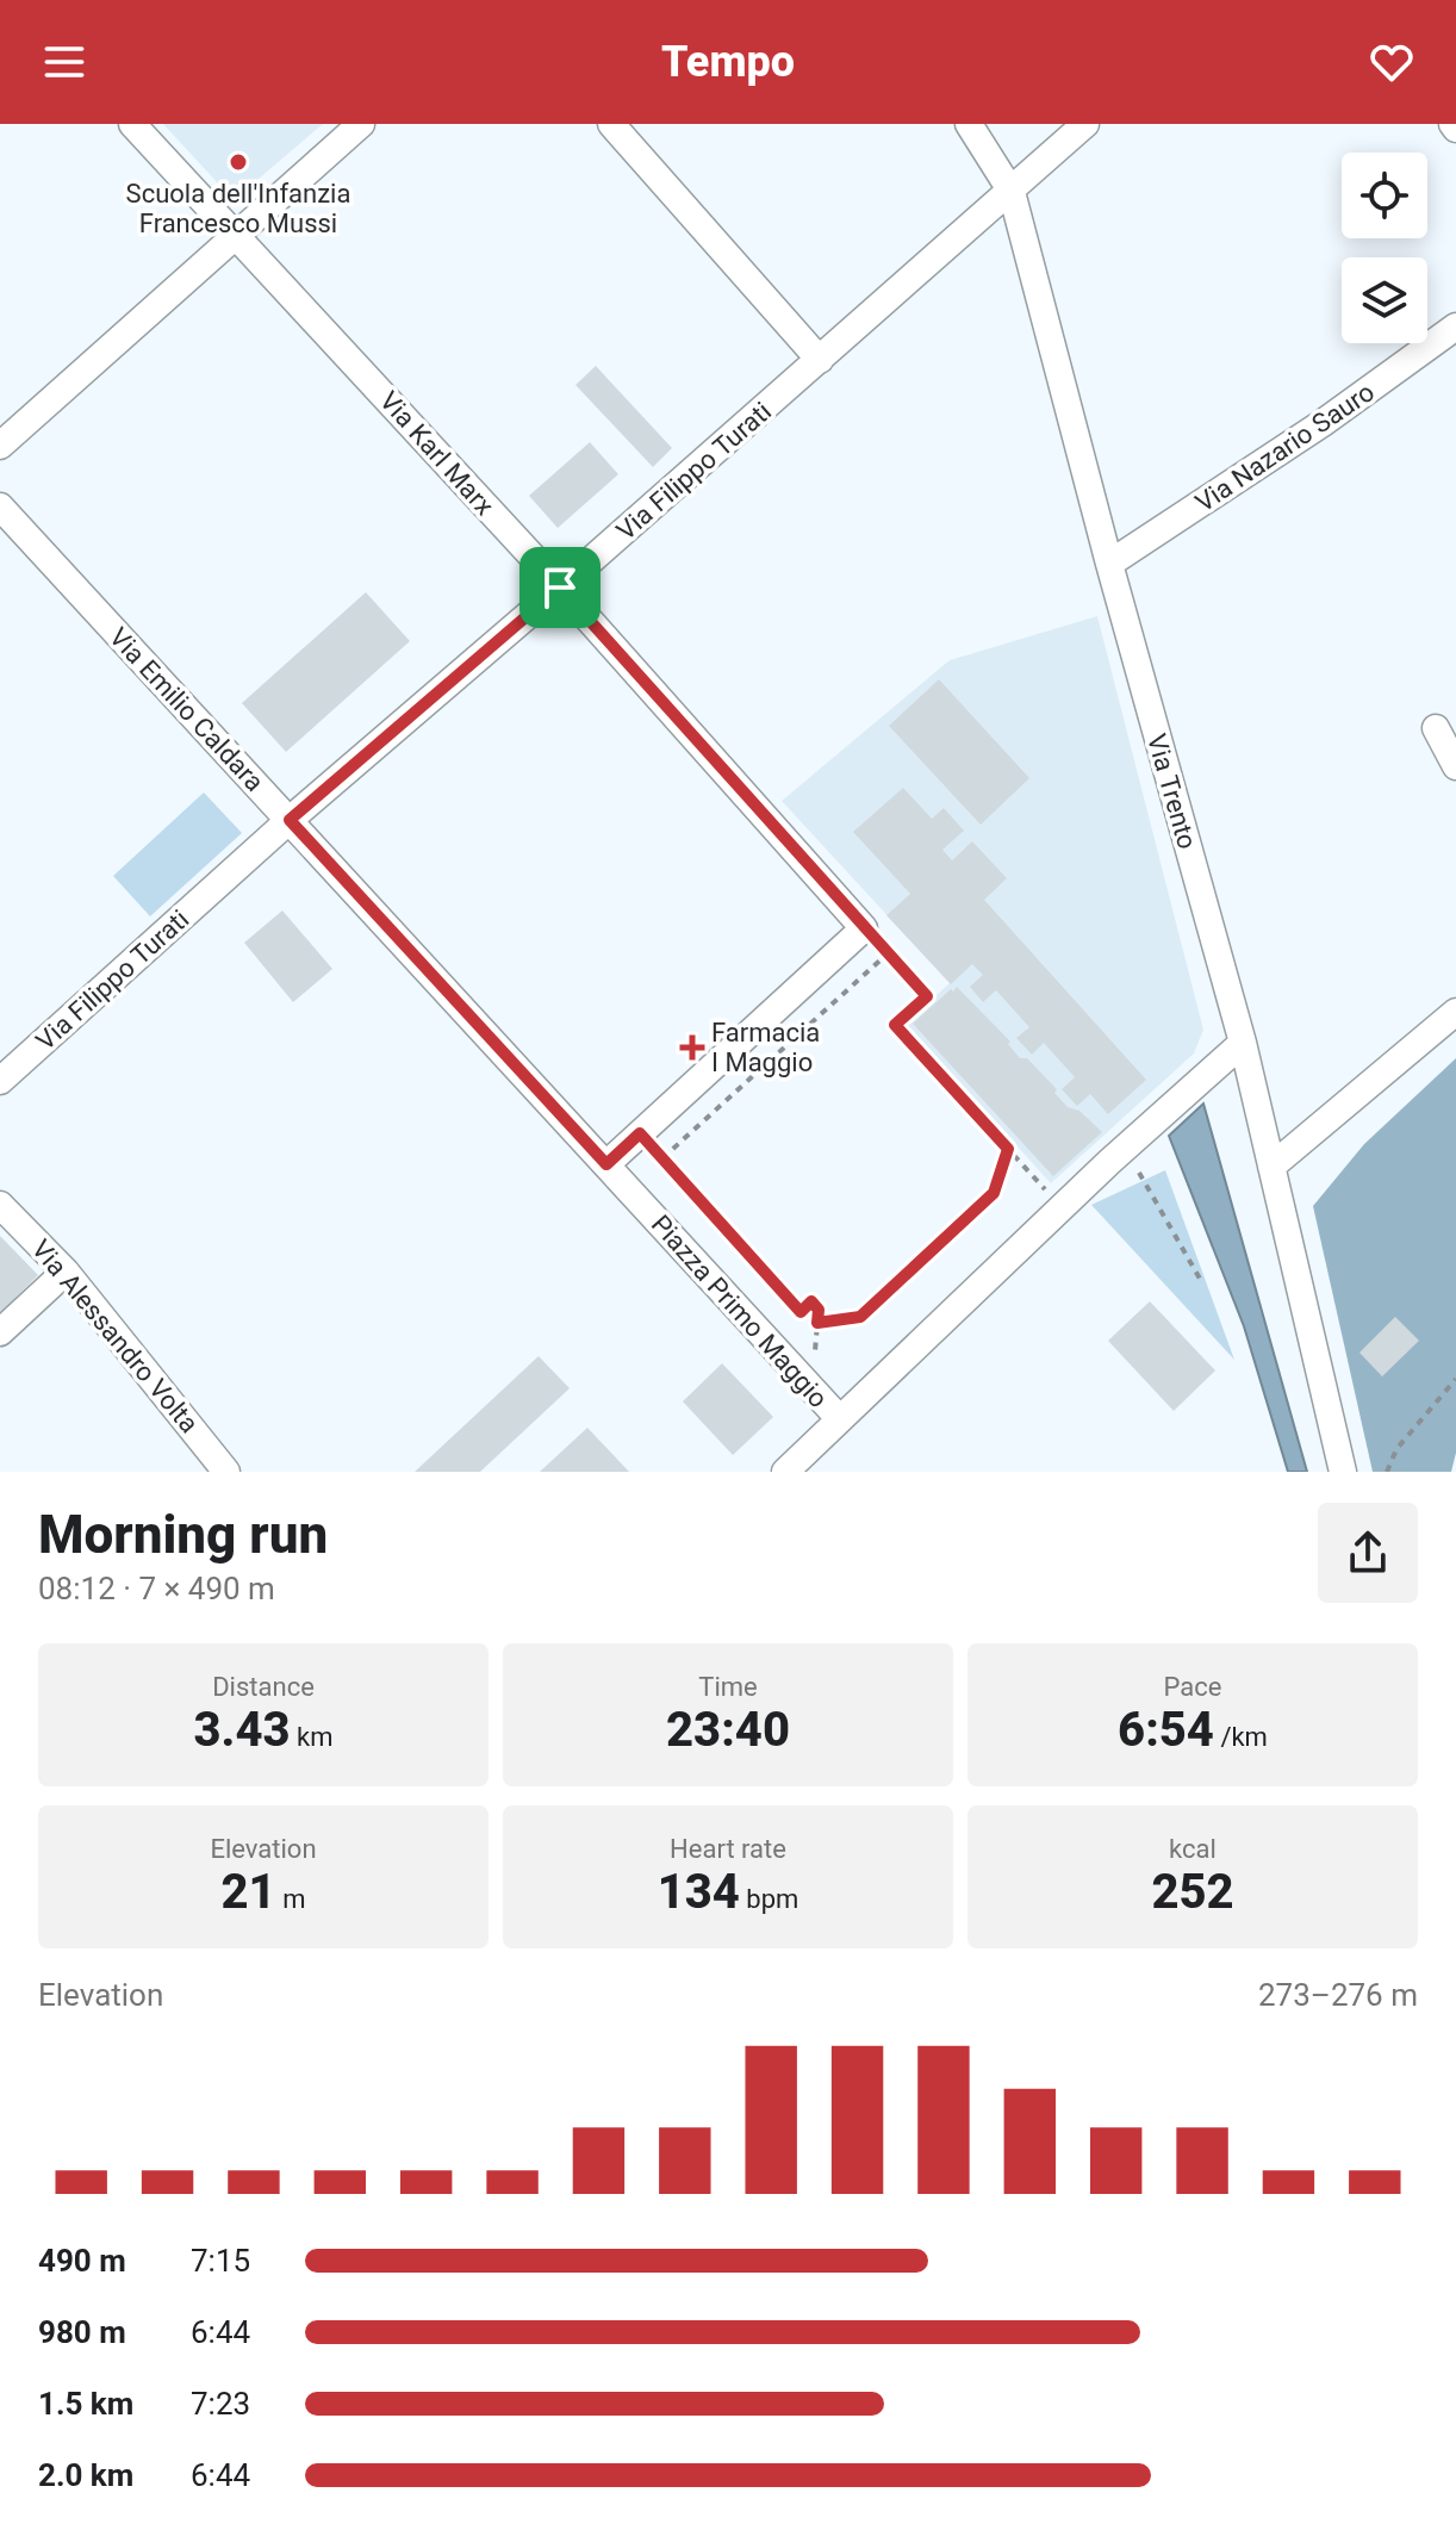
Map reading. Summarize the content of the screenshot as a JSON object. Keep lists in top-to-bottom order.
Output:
{
  "streets": {
    "street": [
      "Via Nazario Sauro",
      "Via Karl Marx",
      "Via Filippo Turati",
      "Via Emilio Caldara",
      "Via Trento",
      "Piazza Primo Maggio",
      "Via Alessandro Volta"
    ]
  },
  "crossings": [
    ["Via Nazario Sauro", "Via Trento"],
    ["Via Karl Marx", "Via Filippo Turati"],
    ["Via Filippo Turati", "Via Emilio Caldara"],
    ["Via Filippo Turati", "Via Trento"],
    ["Via Emilio Caldara", "Piazza Primo Maggio"],
    ["Via Trento", "Piazza Primo Maggio"]
  ],
  "places": {
    "other": ["Scuola dell'Infanzia Francesco Mussi"],
    "health": ["Farmacia I Maggio"]
  },
  "page": {
    "header": "Tempo",
    "heading": ["Morning run", "08:12 · 7 × 490 m"],
    "stats": [
      ["Distance", "3.43 km"],
      ["Time", "23:40"],
      ["Pace", "6:54 /km"],
      ["Elevation", "21 m"],
      ["Heart rate", "134 bpm"],
      ["kcal", "252"]
    ],
    "chart": ["Elevation", "273–276 m"],
    "list": [
      {
        "name": "490 m",
        "note": "7:15"
      },
      {
        "name": "980 m",
        "note": "6:44"
      },
      {
        "name": "1.5 km",
        "note": "7:23"
      },
      {
        "name": "2.0 km",
        "note": "6:44"
      }
    ]
  }
}
